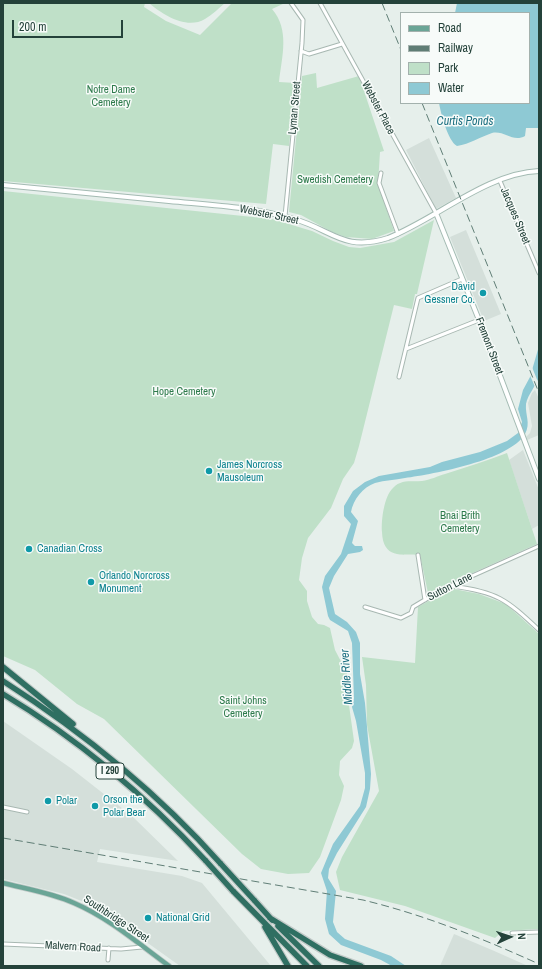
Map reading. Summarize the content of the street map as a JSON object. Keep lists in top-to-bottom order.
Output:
{
  "streets": {
    "highway": ["I 290"],
    "main road": ["Webster Street", "Fremont Street", "Southbridge Street"],
    "street": [
      "Lyman Street",
      "Webster Place",
      "Jacques Street",
      "Sutton Lane",
      "Malvern Road"
    ]
  },
  "crossings": [
    ["Lyman Street", "Webster Street"],
    ["Webster Place", "Webster Street"],
    ["Webster Place", "Fremont Street"],
    ["Webster Street", "Jacques Street"],
    ["Webster Street", "Fremont Street"],
    ["Southbridge Street", "Malvern Road"]
  ],
  "water": ["Curtis Ponds", "Middle River"],
  "parks": [
    "Notre Dame Cemetery",
    "Swedish Cemetery",
    "Hope Cemetery",
    "Bnai Brith Cemetery",
    "Saint Johns Cemetery"
  ],
  "places": [
    "David Gessner Co.",
    "James Norcross Mausoleum",
    "Canadian Cross",
    "Orlando Norcross Monument",
    "Polar",
    "Orson the Polar Bear",
    "National Grid"
  ],
  "legend": [
    "Road",
    "Railway",
    "Park",
    "Water"
  ],
  "scale_bar": "200 m",
  "north": "right"
}
